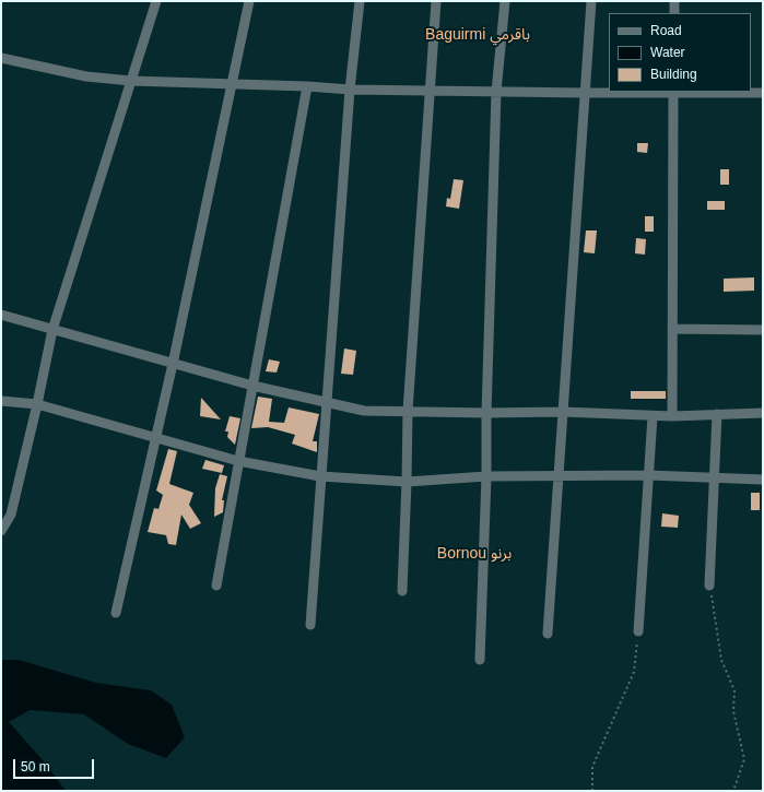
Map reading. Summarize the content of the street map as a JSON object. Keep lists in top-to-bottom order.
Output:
{
  "districts": ["Baguirmi باقرمي", "Bornou برنو"],
  "legend": ["Road", "Water", "Building"],
  "scale_bar": "50 m"
}
